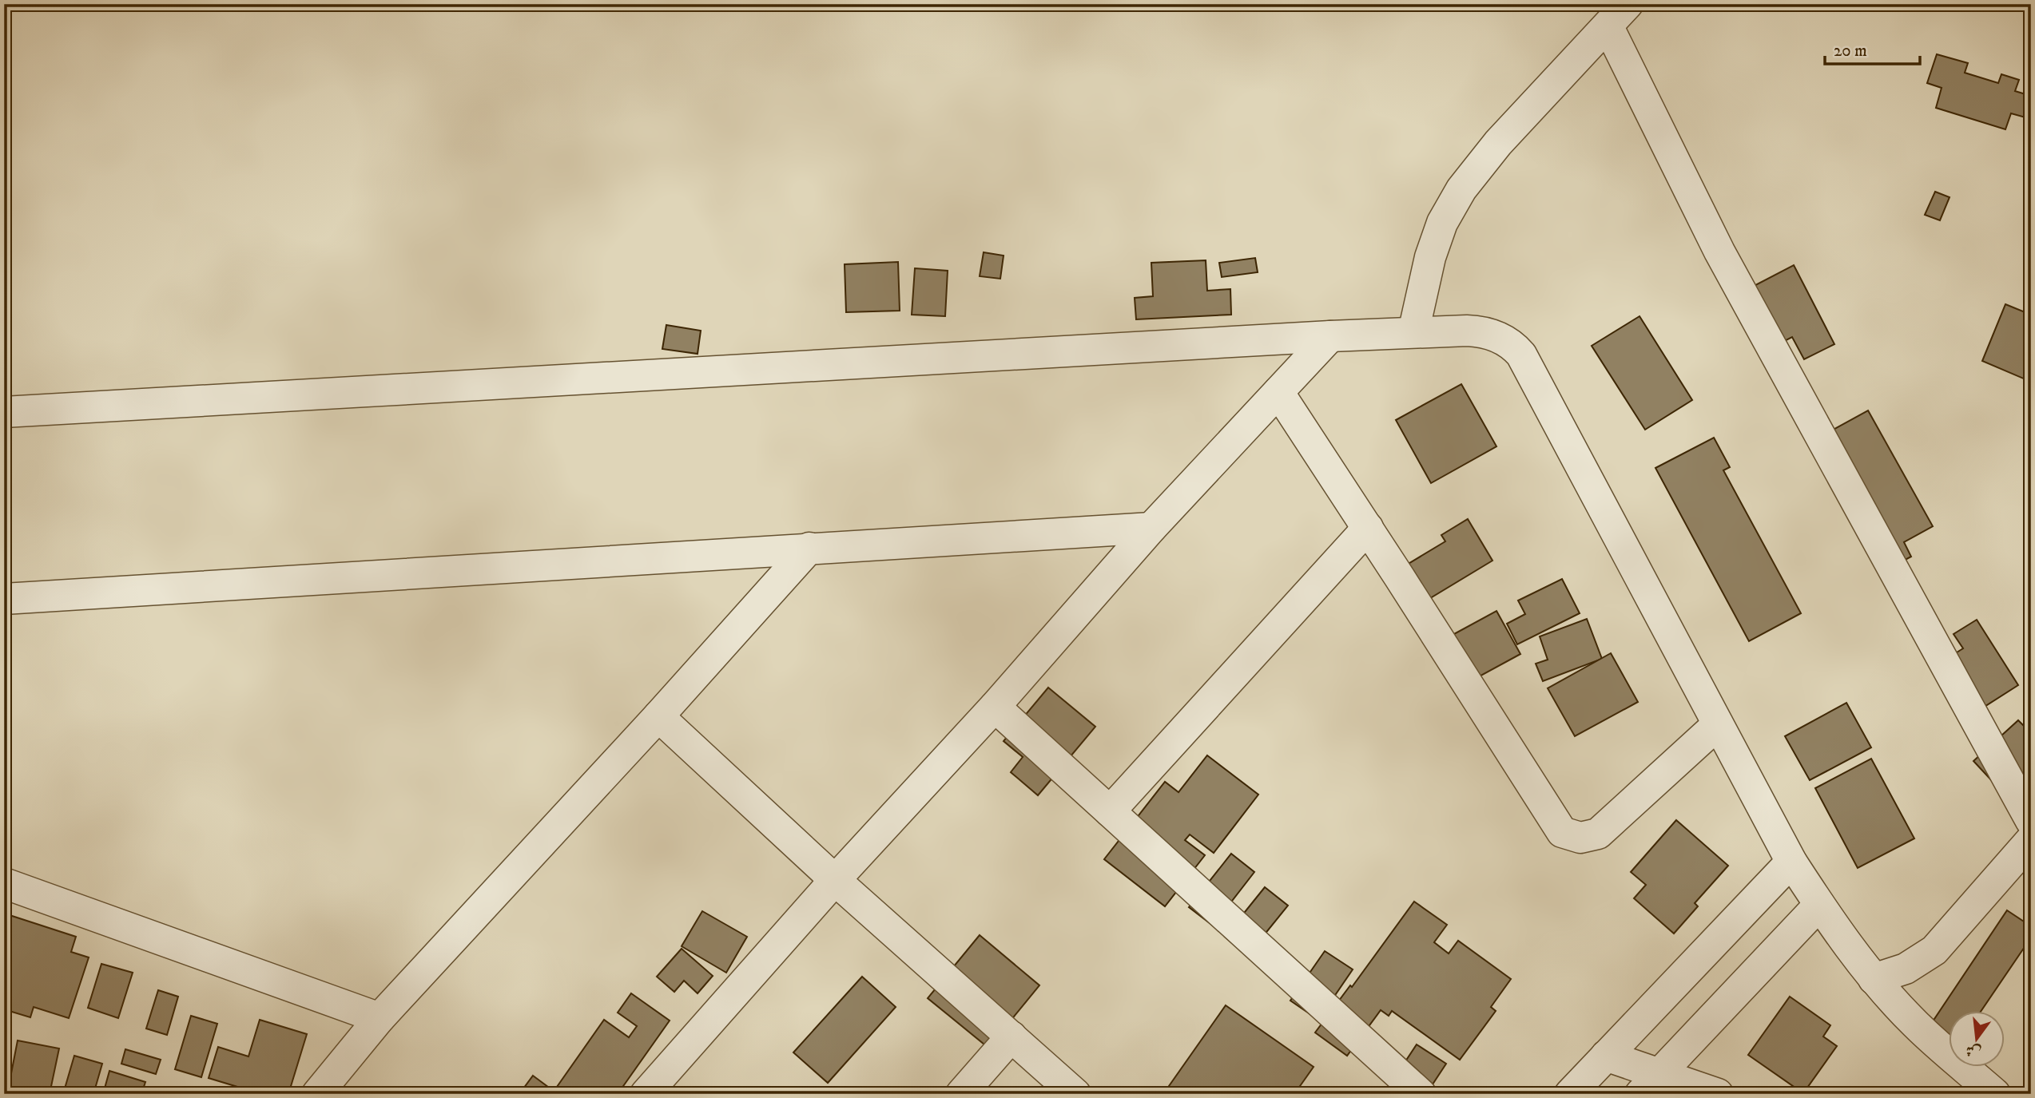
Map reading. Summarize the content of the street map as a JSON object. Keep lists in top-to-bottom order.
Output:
{
  "scale_bar": "20 m",
  "north": "bottom"
}
